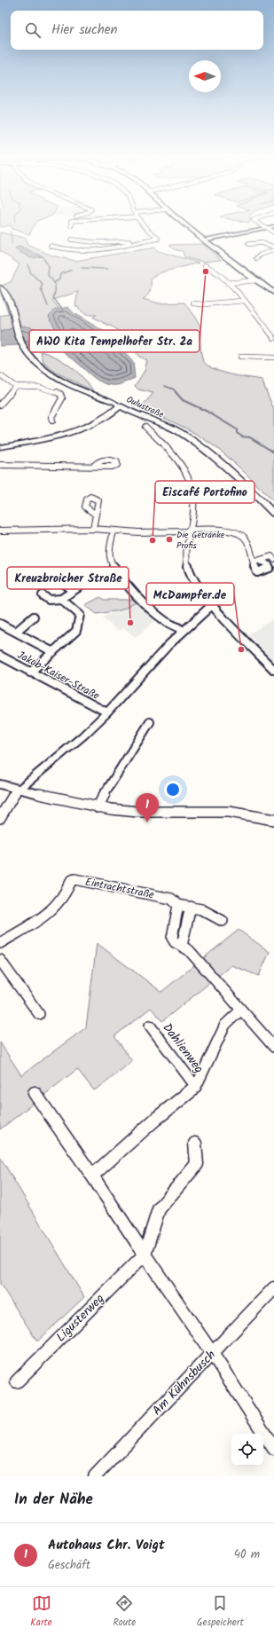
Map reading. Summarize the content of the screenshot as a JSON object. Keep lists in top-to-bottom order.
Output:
{
  "streets": {
    "main road": ["Oulustraße"],
    "street": [
      "Jakob-Kaiser-Straße",
      "Eintrachtstraße",
      "Dahlienweg",
      "Ligusterweg",
      "Am Kühnsbusch"
    ]
  },
  "places": [
    "AWO Kita Tempelhofer Str. 2a",
    "Die Getränke Profis",
    "Eiscafé Portofino",
    "Kreuzbroicher Straße",
    "McDampfer.de"
  ],
  "north": "left",
  "page": {
    "search": "Hier suchen",
    "pins": "1",
    "heading": "In der Nähe",
    "list": [
      {
        "mark": "1",
        "name": "Autohaus Chr. Voigt",
        "note": "Geschäft",
        "value": "40 m"
      }
    ],
    "nav": ["Karte", "Route", "Gespeichert"]
  }
}
